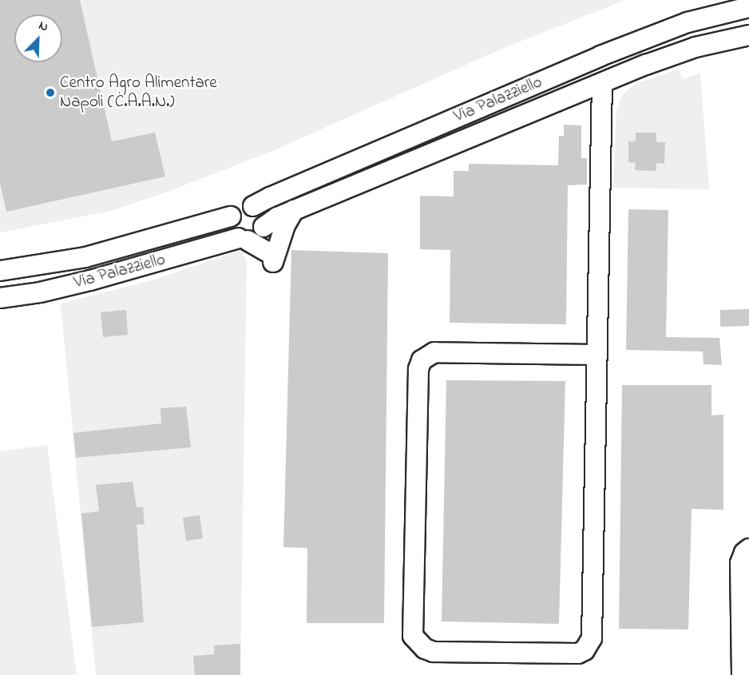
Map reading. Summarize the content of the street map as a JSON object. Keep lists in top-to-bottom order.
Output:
{
  "streets": {
    "street": ["Via Palazziello"]
  },
  "places": ["Centro Agro Alimentare Napoli (C.A.A.N.)"],
  "north": "top right"
}
